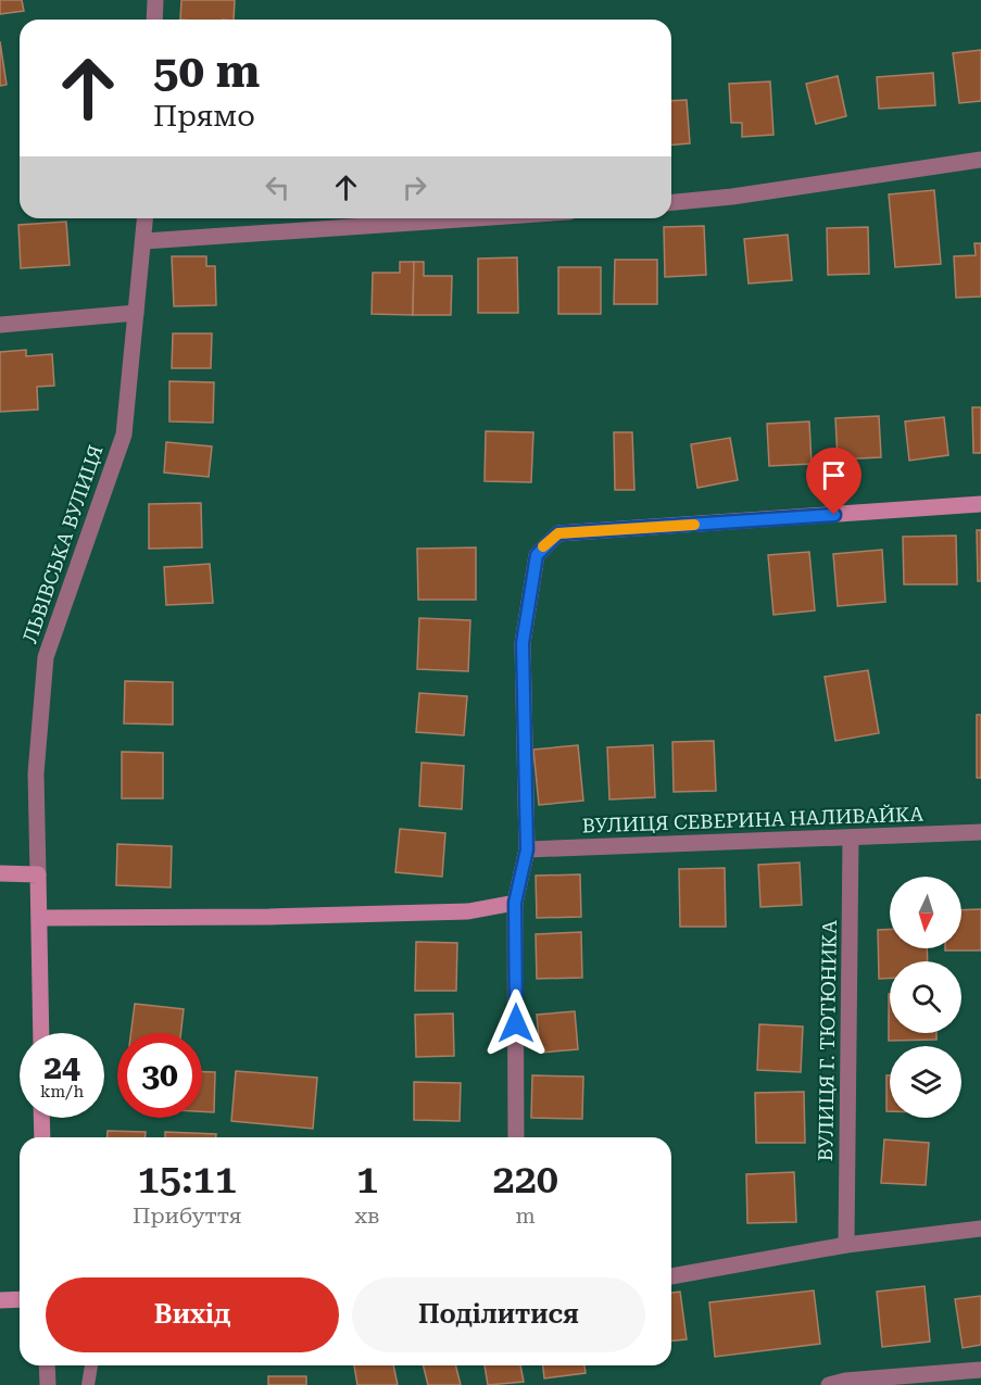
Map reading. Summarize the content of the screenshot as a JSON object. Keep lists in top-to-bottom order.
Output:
{
  "streets": {
    "street": ["ЛЬВІВСЬКА ВУЛИЦЯ", "ВУЛИЦЯ СЕВЕРИНА НАЛИВАЙКА", "ВУЛИЦЯ Г. ТЮТЮНИКА"]
  },
  "crossings": [
    ["ВУЛИЦЯ СЕВЕРИНА НАЛИВАЙКА", "ВУЛИЦЯ Г. ТЮТЮНИКА"]
  ],
  "north": "bottom",
  "page": {
    "turn": ["50 m", "Прямо"],
    "speed": "24 km/h",
    "limit": "30",
    "eta": [
      "15:11",
      "Прибуття",
      "1",
      "хв",
      "220",
      "m"
    ],
    "buttons": ["Вихід", "Поділитися"]
  }
}
